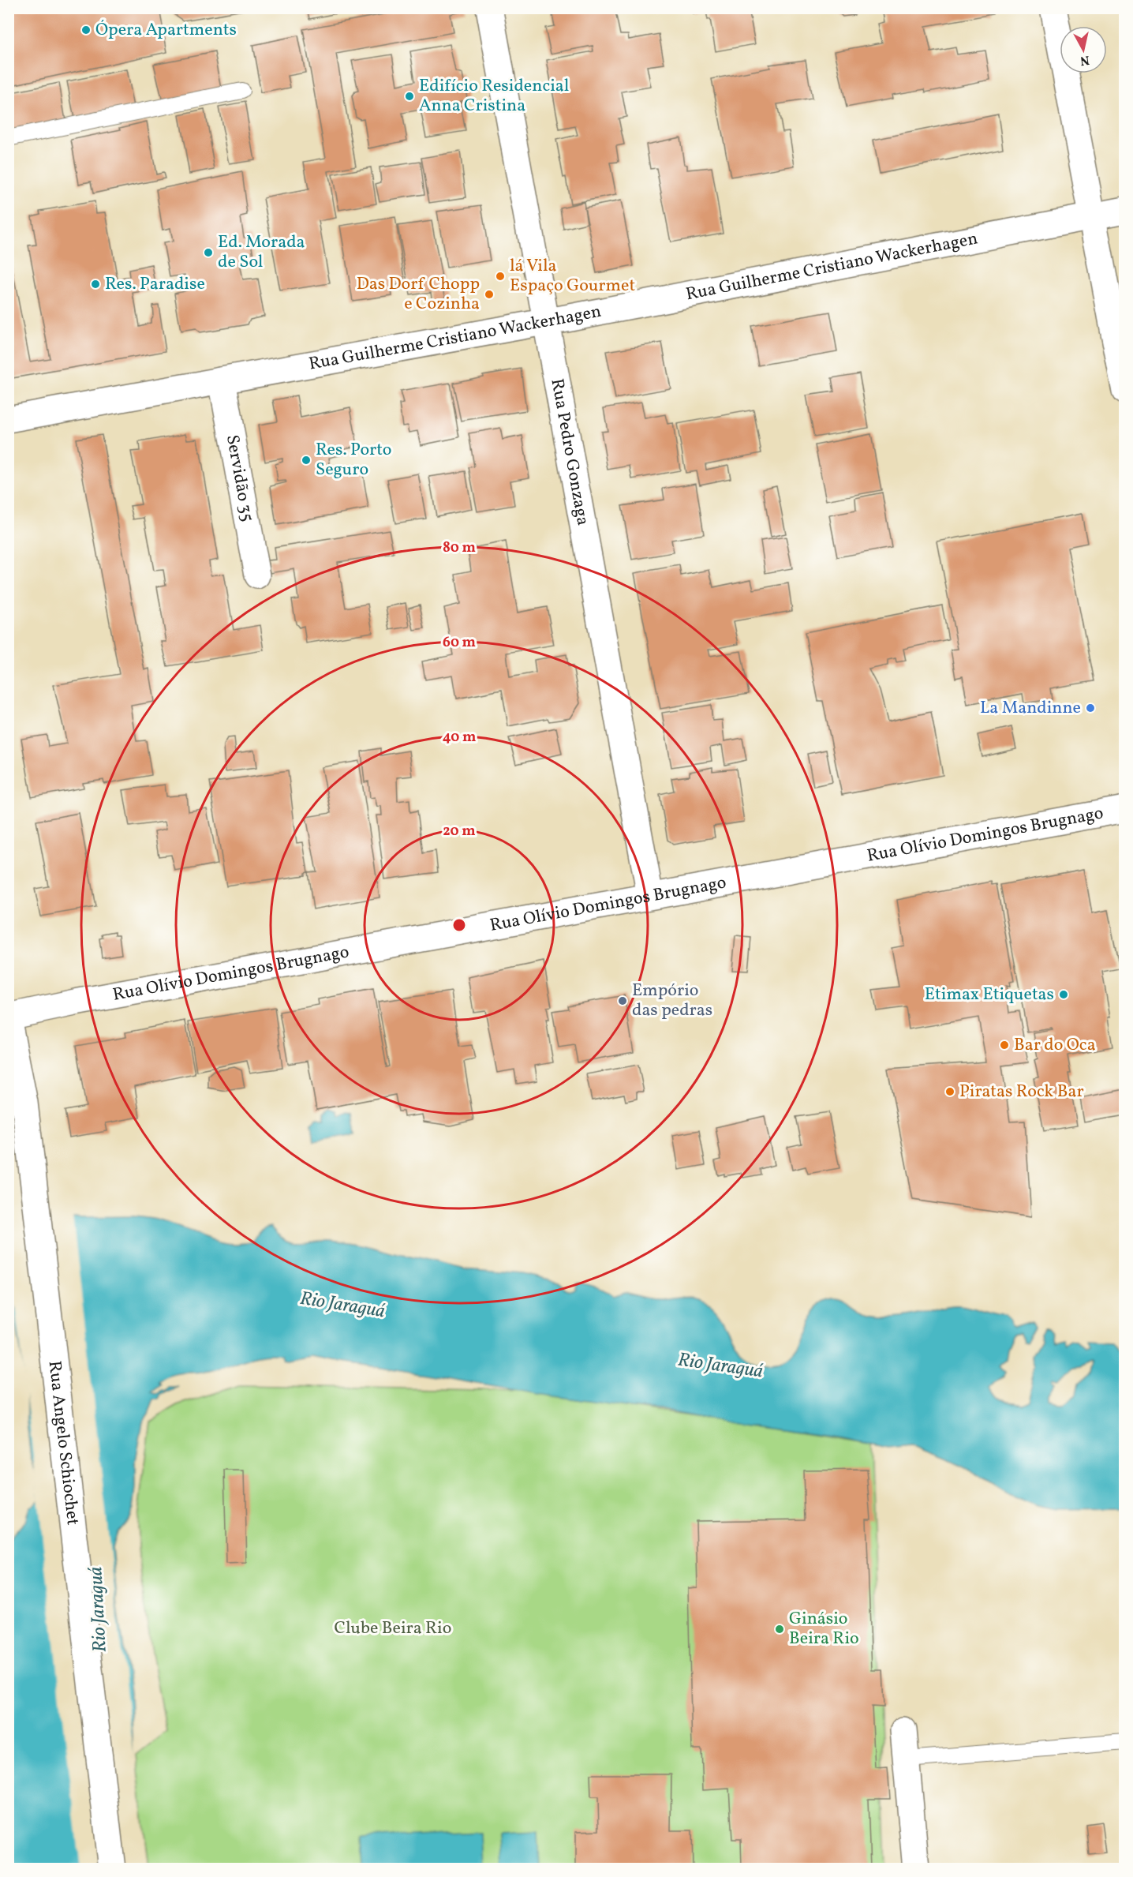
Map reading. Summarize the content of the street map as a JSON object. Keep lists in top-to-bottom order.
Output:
{
  "streets": {
    "street": [
      "Rua Guilherme Cristiano Wackerhagen",
      "Rua Pedro Gonzaga",
      "Servidão 35",
      "Rua Olívio Domingos Brugnago",
      "Rua Angelo Schiochet"
    ]
  },
  "crossings": [
    ["Rua Guilherme Cristiano Wackerhagen", "Rua Pedro Gonzaga"],
    ["Rua Guilherme Cristiano Wackerhagen", "Servidão 35"],
    ["Rua Pedro Gonzaga", "Rua Olívio Domingos Brugnago"],
    ["Rua Olívio Domingos Brugnago", "Rua Angelo Schiochet"]
  ],
  "water": ["Rio Jaraguá"],
  "parks": ["Clube Beira Rio"],
  "places": [
    "Ópera Apartments",
    "Edifício Residencial Anna Cristina",
    "Ed. Morada de Sol",
    "lá Vila Espaço Gourmet",
    "Res. Paradise",
    "Das Dorf Chopp e Cozinha",
    "Res. Porto Seguro",
    "La Mandinne",
    "Etimax Etiquetas",
    "Empório das pedras",
    "Bar do Oca",
    "Piratas Rock Bar",
    "Ginásio Beira Rio"
  ],
  "north": "bottom",
  "rings": [
    "80 m",
    "60 m",
    "40 m",
    "20 m"
  ]
}
